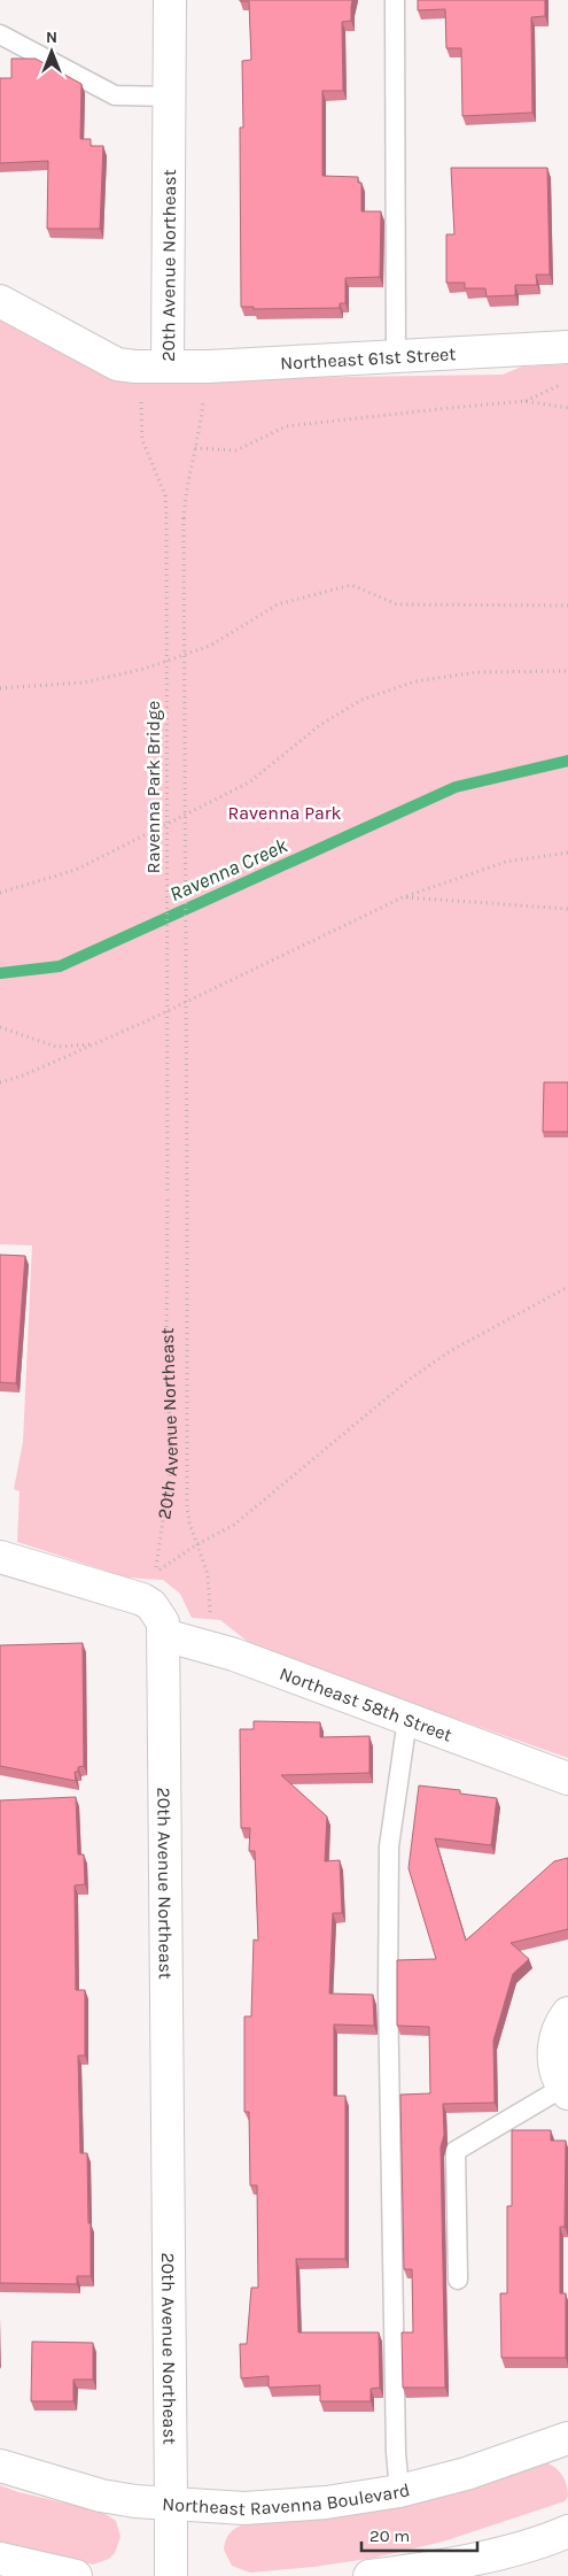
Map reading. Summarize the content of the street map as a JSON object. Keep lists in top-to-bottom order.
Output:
{
  "streets": {
    "street": [
      "20th Avenue Northeast",
      "Northeast 61st Street",
      "Northeast 58th Street",
      "Northeast Ravenna Boulevard"
    ],
    "path": ["Ravenna Park Bridge"]
  },
  "crossings": [
    ["20th Avenue Northeast", "Northeast 61st Street"],
    ["20th Avenue Northeast", "Ravenna Park Bridge"],
    ["20th Avenue Northeast", "Northeast 58th Street"],
    ["20th Avenue Northeast", "Northeast Ravenna Boulevard"]
  ],
  "water": ["Ravenna Creek"],
  "parks": ["Ravenna Park"],
  "scale_bar": "20 m",
  "north": "top"
}
